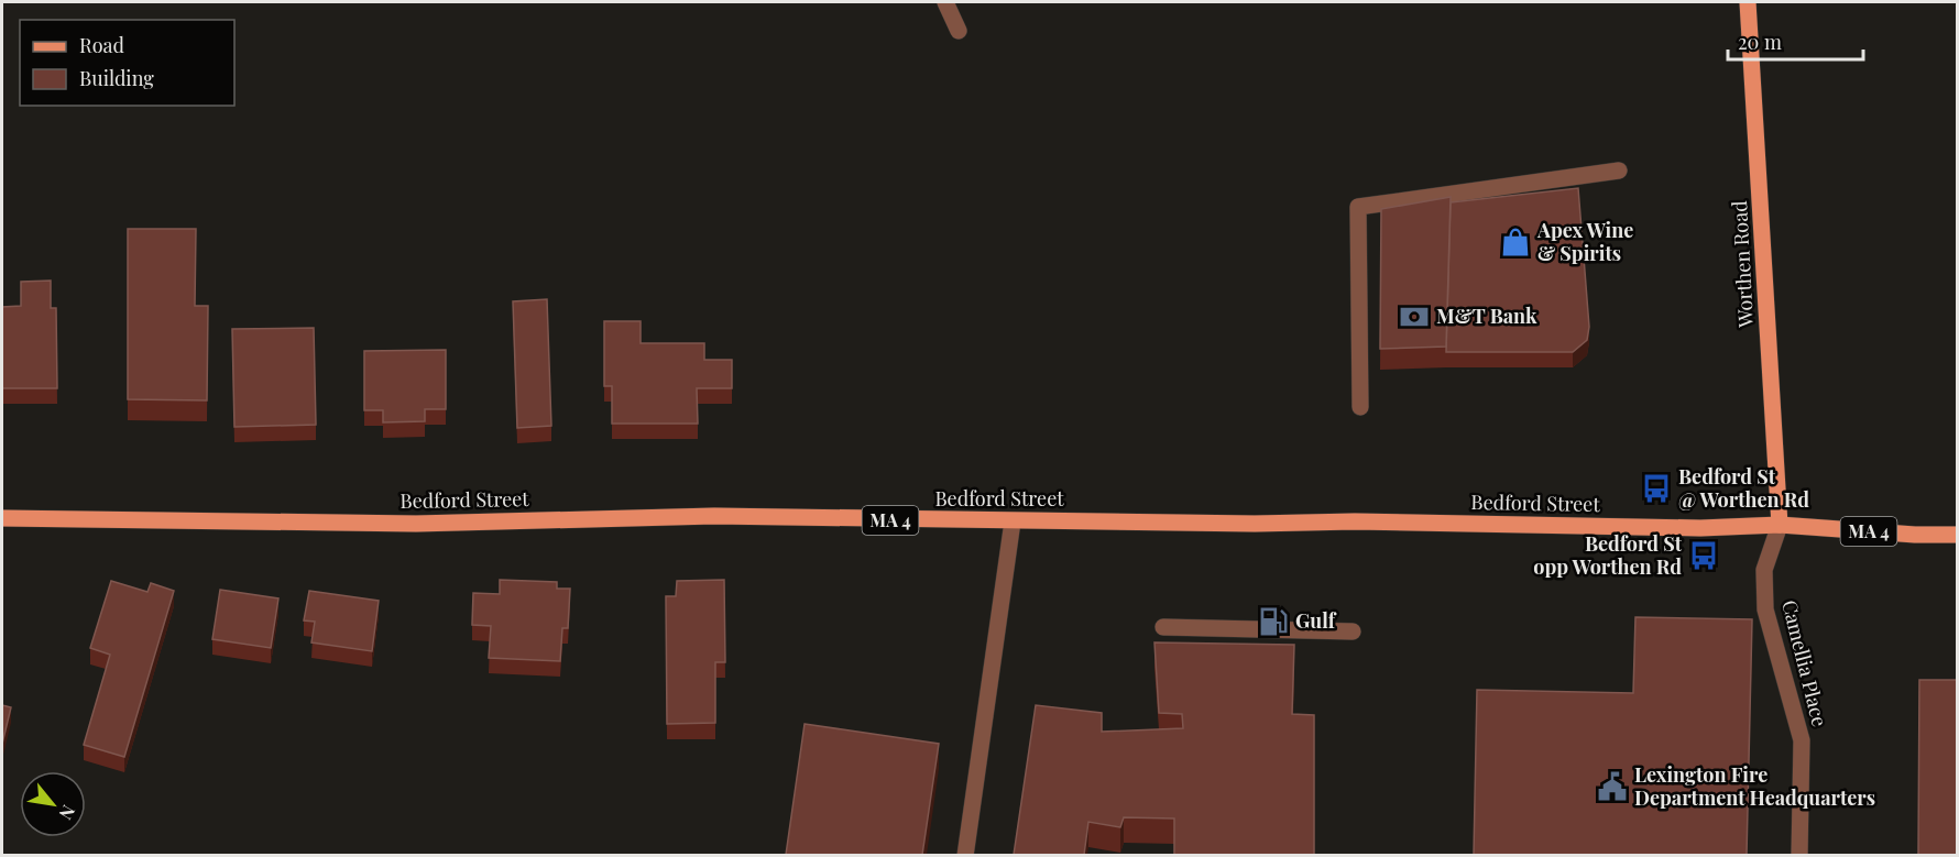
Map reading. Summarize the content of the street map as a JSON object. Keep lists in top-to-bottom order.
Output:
{
  "streets": {
    "main road": ["Worthen Road", "Bedford Street", "MA 4"],
    "street": ["Camellia Place"]
  },
  "crossings": [
    ["Worthen Road", "Bedford Street"],
    ["Worthen Road", "Camellia Place"],
    ["Bedford Street", "Camellia Place"]
  ],
  "places": {
    "shop": ["Apex Wine & Spirits"],
    "bank": ["M&T Bank"],
    "bus stop": ["Bedford St @ Worthen Rd", "Bedford St opp Worthen Rd"],
    "fuel station": ["Gulf"],
    "public building": ["Lexington Fire Department Headquarters"]
  },
  "legend": ["Road", "Building"],
  "scale_bar": "20 m",
  "north": "bottom right"
}
